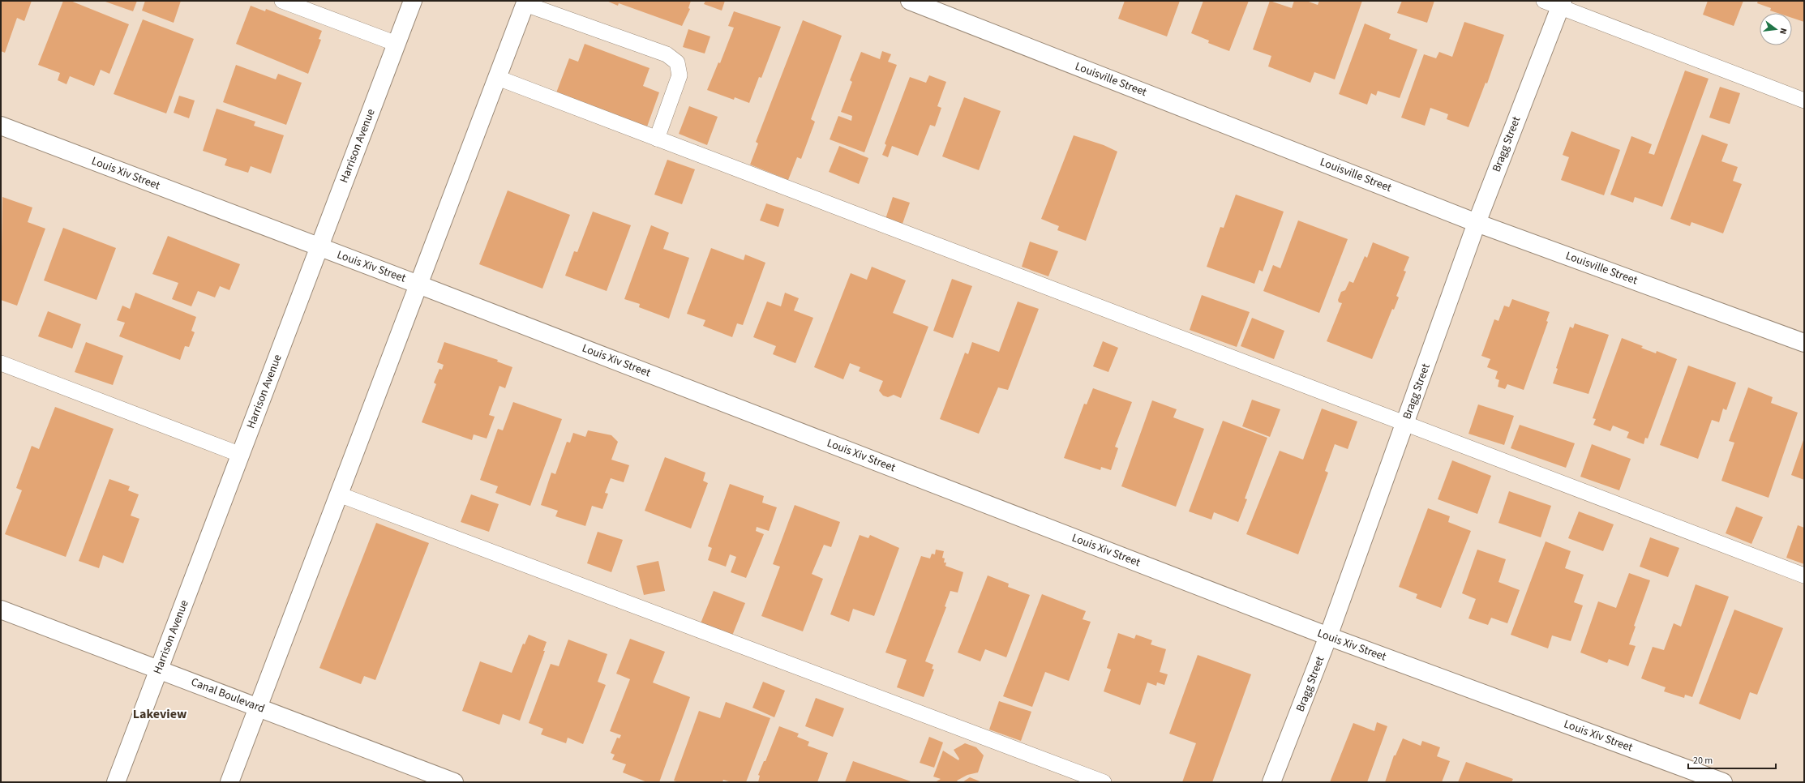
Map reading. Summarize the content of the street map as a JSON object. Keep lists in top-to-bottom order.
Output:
{
  "streets": {
    "street": [
      "Louisville Street",
      "Bragg Street",
      "Harrison Avenue",
      "Louis Xiv Street",
      "Canal Boulevard"
    ]
  },
  "crossings": [
    ["Louisville Street", "Bragg Street"],
    ["Bragg Street", "Louis Xiv Street"],
    ["Harrison Avenue", "Louis Xiv Street"],
    ["Harrison Avenue", "Canal Boulevard"]
  ],
  "districts": ["Lakeview"],
  "scale_bar": "20 m",
  "north": "right"
}
